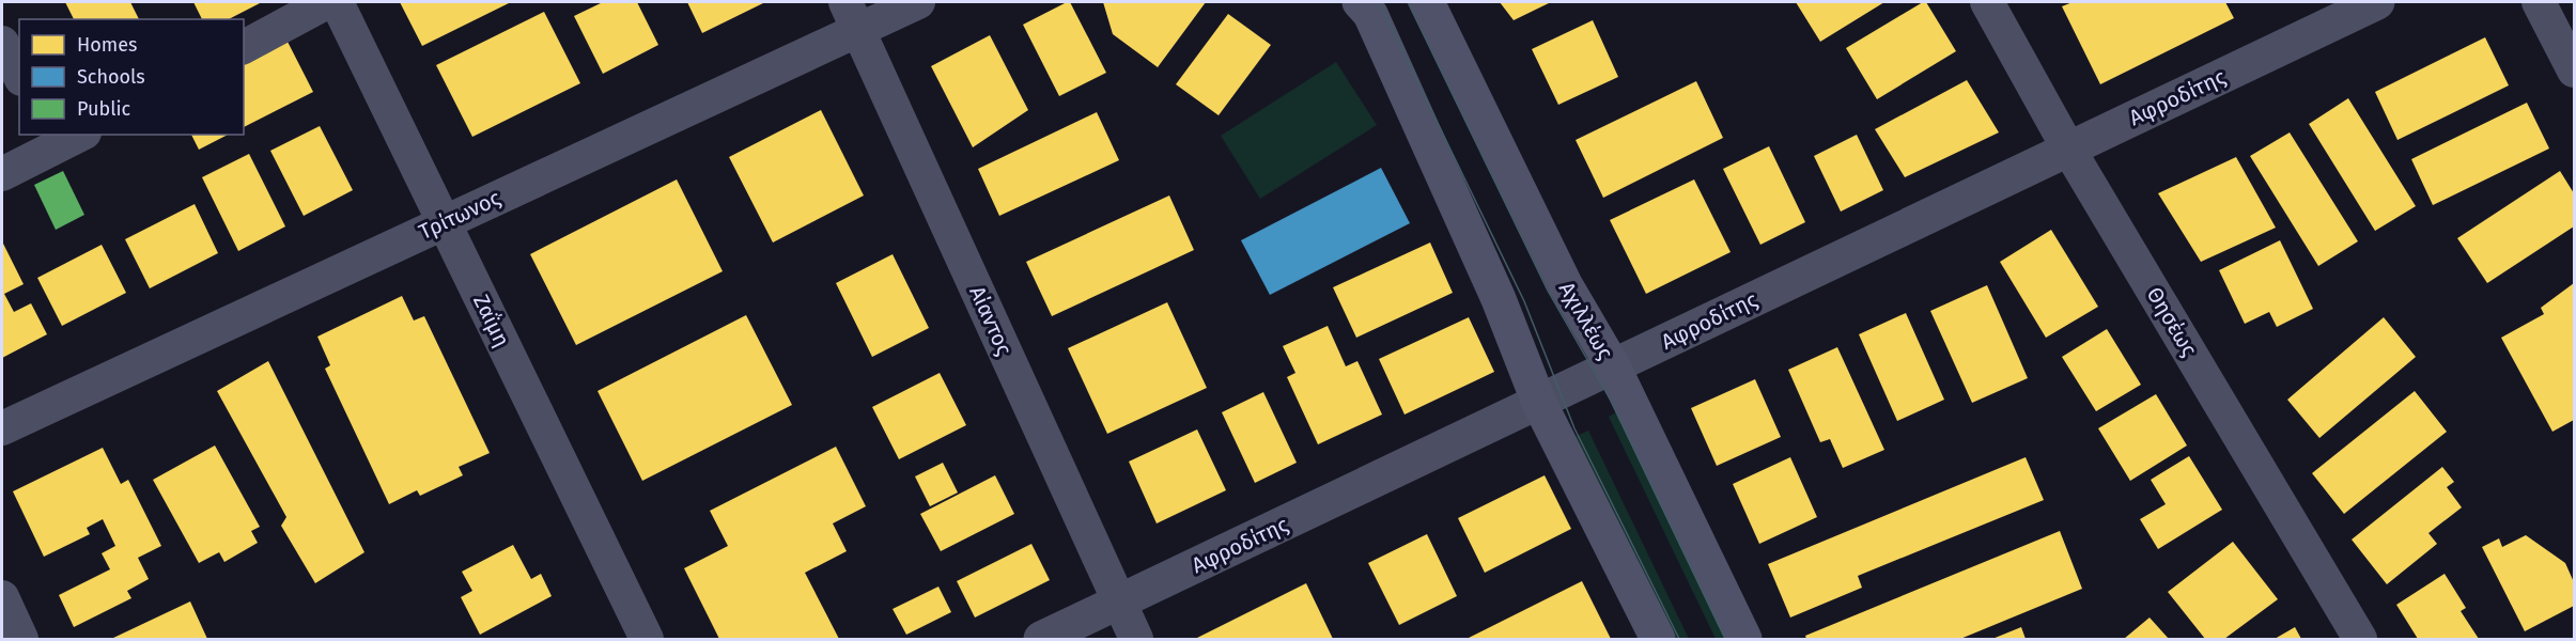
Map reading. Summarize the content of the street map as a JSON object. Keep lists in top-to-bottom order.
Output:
{
  "streets": {
    "main road": ["Αχιλλέως"],
    "street": [
      "Αφροδίτης",
      "Τρίτωνος",
      "Ζαΐμη",
      "Αίαντος",
      "Θησέως"
    ]
  },
  "crossings": [
    ["Αφροδίτης", "Αίαντος"],
    ["Αφροδίτης", "Αχιλλέως"],
    ["Αφροδίτης", "Θησέως"],
    ["Τρίτωνος", "Ζαΐμη"],
    ["Τρίτωνος", "Αίαντος"]
  ],
  "legend": ["Homes", "Schools", "Public"]
}
